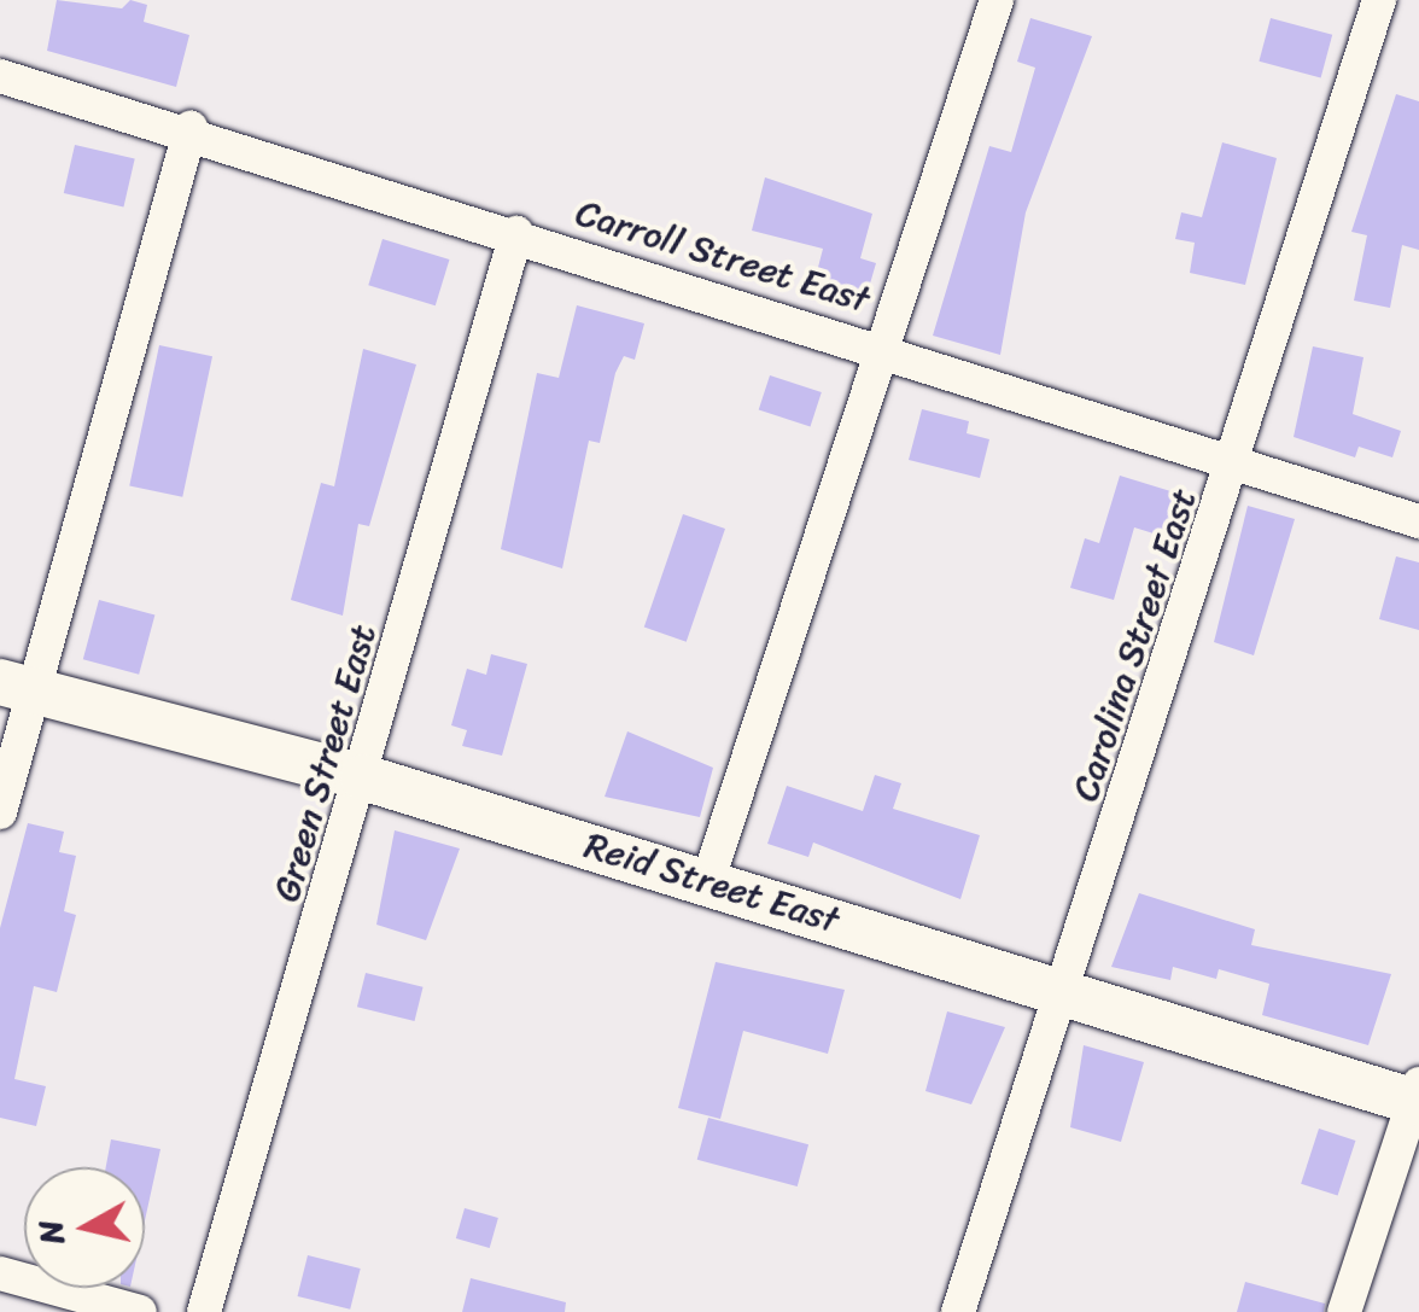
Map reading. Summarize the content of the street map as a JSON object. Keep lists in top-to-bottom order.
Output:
{
  "streets": {
    "street": [
      "Carroll Street East",
      "Carolina Street East",
      "Green Street East",
      "Reid Street East"
    ]
  },
  "crossings": [
    ["Carroll Street East", "Carolina Street East"],
    ["Carroll Street East", "Green Street East"],
    ["Carolina Street East", "Reid Street East"],
    ["Green Street East", "Reid Street East"]
  ],
  "north": "left"
}
